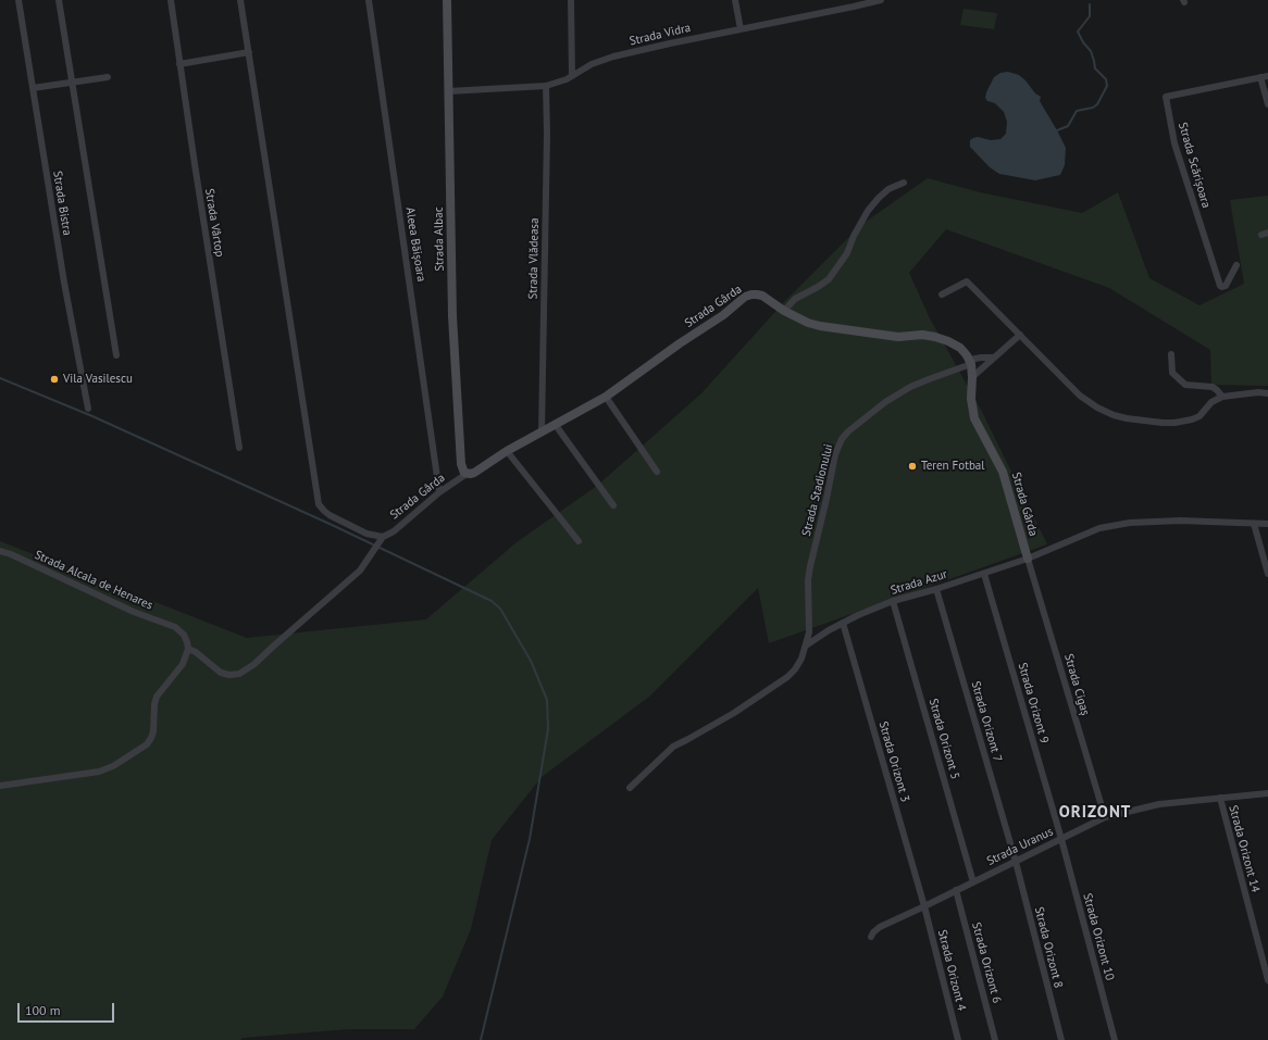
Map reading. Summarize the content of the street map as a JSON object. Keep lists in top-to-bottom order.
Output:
{
  "streets": {
    "street": [
      "Strada Vidra",
      "Strada Scărișoara",
      "Strada Bistra",
      "Strada Vârtop",
      "Strada Albac",
      "Aleea Băișoara",
      "Strada Vlădeasa",
      "Strada Gârda",
      "Strada Stadionului",
      "Strada Alcala de Henares",
      "Strada Azur",
      "Strada Cigaș",
      "Strada Orizont 9",
      "Strada Orizont 7",
      "Strada Orizont 5",
      "Strada Orizont 3",
      "Strada Uranus",
      "Strada Orizont 14",
      "Strada Orizont 10",
      "Strada Orizont 8",
      "Strada Orizont 6",
      "Strada Orizont 4"
    ]
  },
  "crossings": [
    ["Strada Vidra", "Strada Albac"],
    ["Strada Vidra", "Strada Vlădeasa"],
    ["Strada Albac", "Strada Gârda"],
    ["Aleea Băișoara", "Strada Gârda"],
    ["Strada Vlădeasa", "Strada Gârda"],
    ["Strada Gârda", "Strada Stadionului"],
    ["Strada Gârda", "Strada Alcala de Henares"],
    ["Strada Gârda", "Strada Azur"],
    ["Strada Gârda", "Strada Cigaș"],
    ["Strada Stadionului", "Strada Azur"],
    ["Strada Azur", "Strada Cigaș"],
    ["Strada Azur", "Strada Orizont 9"],
    ["Strada Azur", "Strada Orizont 7"],
    ["Strada Azur", "Strada Orizont 5"],
    ["Strada Azur", "Strada Orizont 3"],
    ["Strada Cigaș", "Strada Uranus"],
    ["Strada Orizont 9", "Strada Uranus"],
    ["Strada Orizont 9", "Strada Orizont 10"],
    ["Strada Orizont 7", "Strada Uranus"],
    ["Strada Orizont 7", "Strada Orizont 8"],
    ["Strada Orizont 5", "Strada Uranus"],
    ["Strada Orizont 3", "Strada Uranus"],
    ["Strada Orizont 3", "Strada Orizont 4"],
    ["Strada Uranus", "Strada Orizont 14"],
    ["Strada Uranus", "Strada Orizont 10"],
    ["Strada Uranus", "Strada Orizont 8"],
    ["Strada Uranus", "Strada Orizont 6"],
    ["Strada Uranus", "Strada Orizont 4"]
  ],
  "districts": ["ORIZONT"],
  "places": ["Vila Vasilescu", "Teren Fotbal"],
  "scale_bar": "100 m"
}
